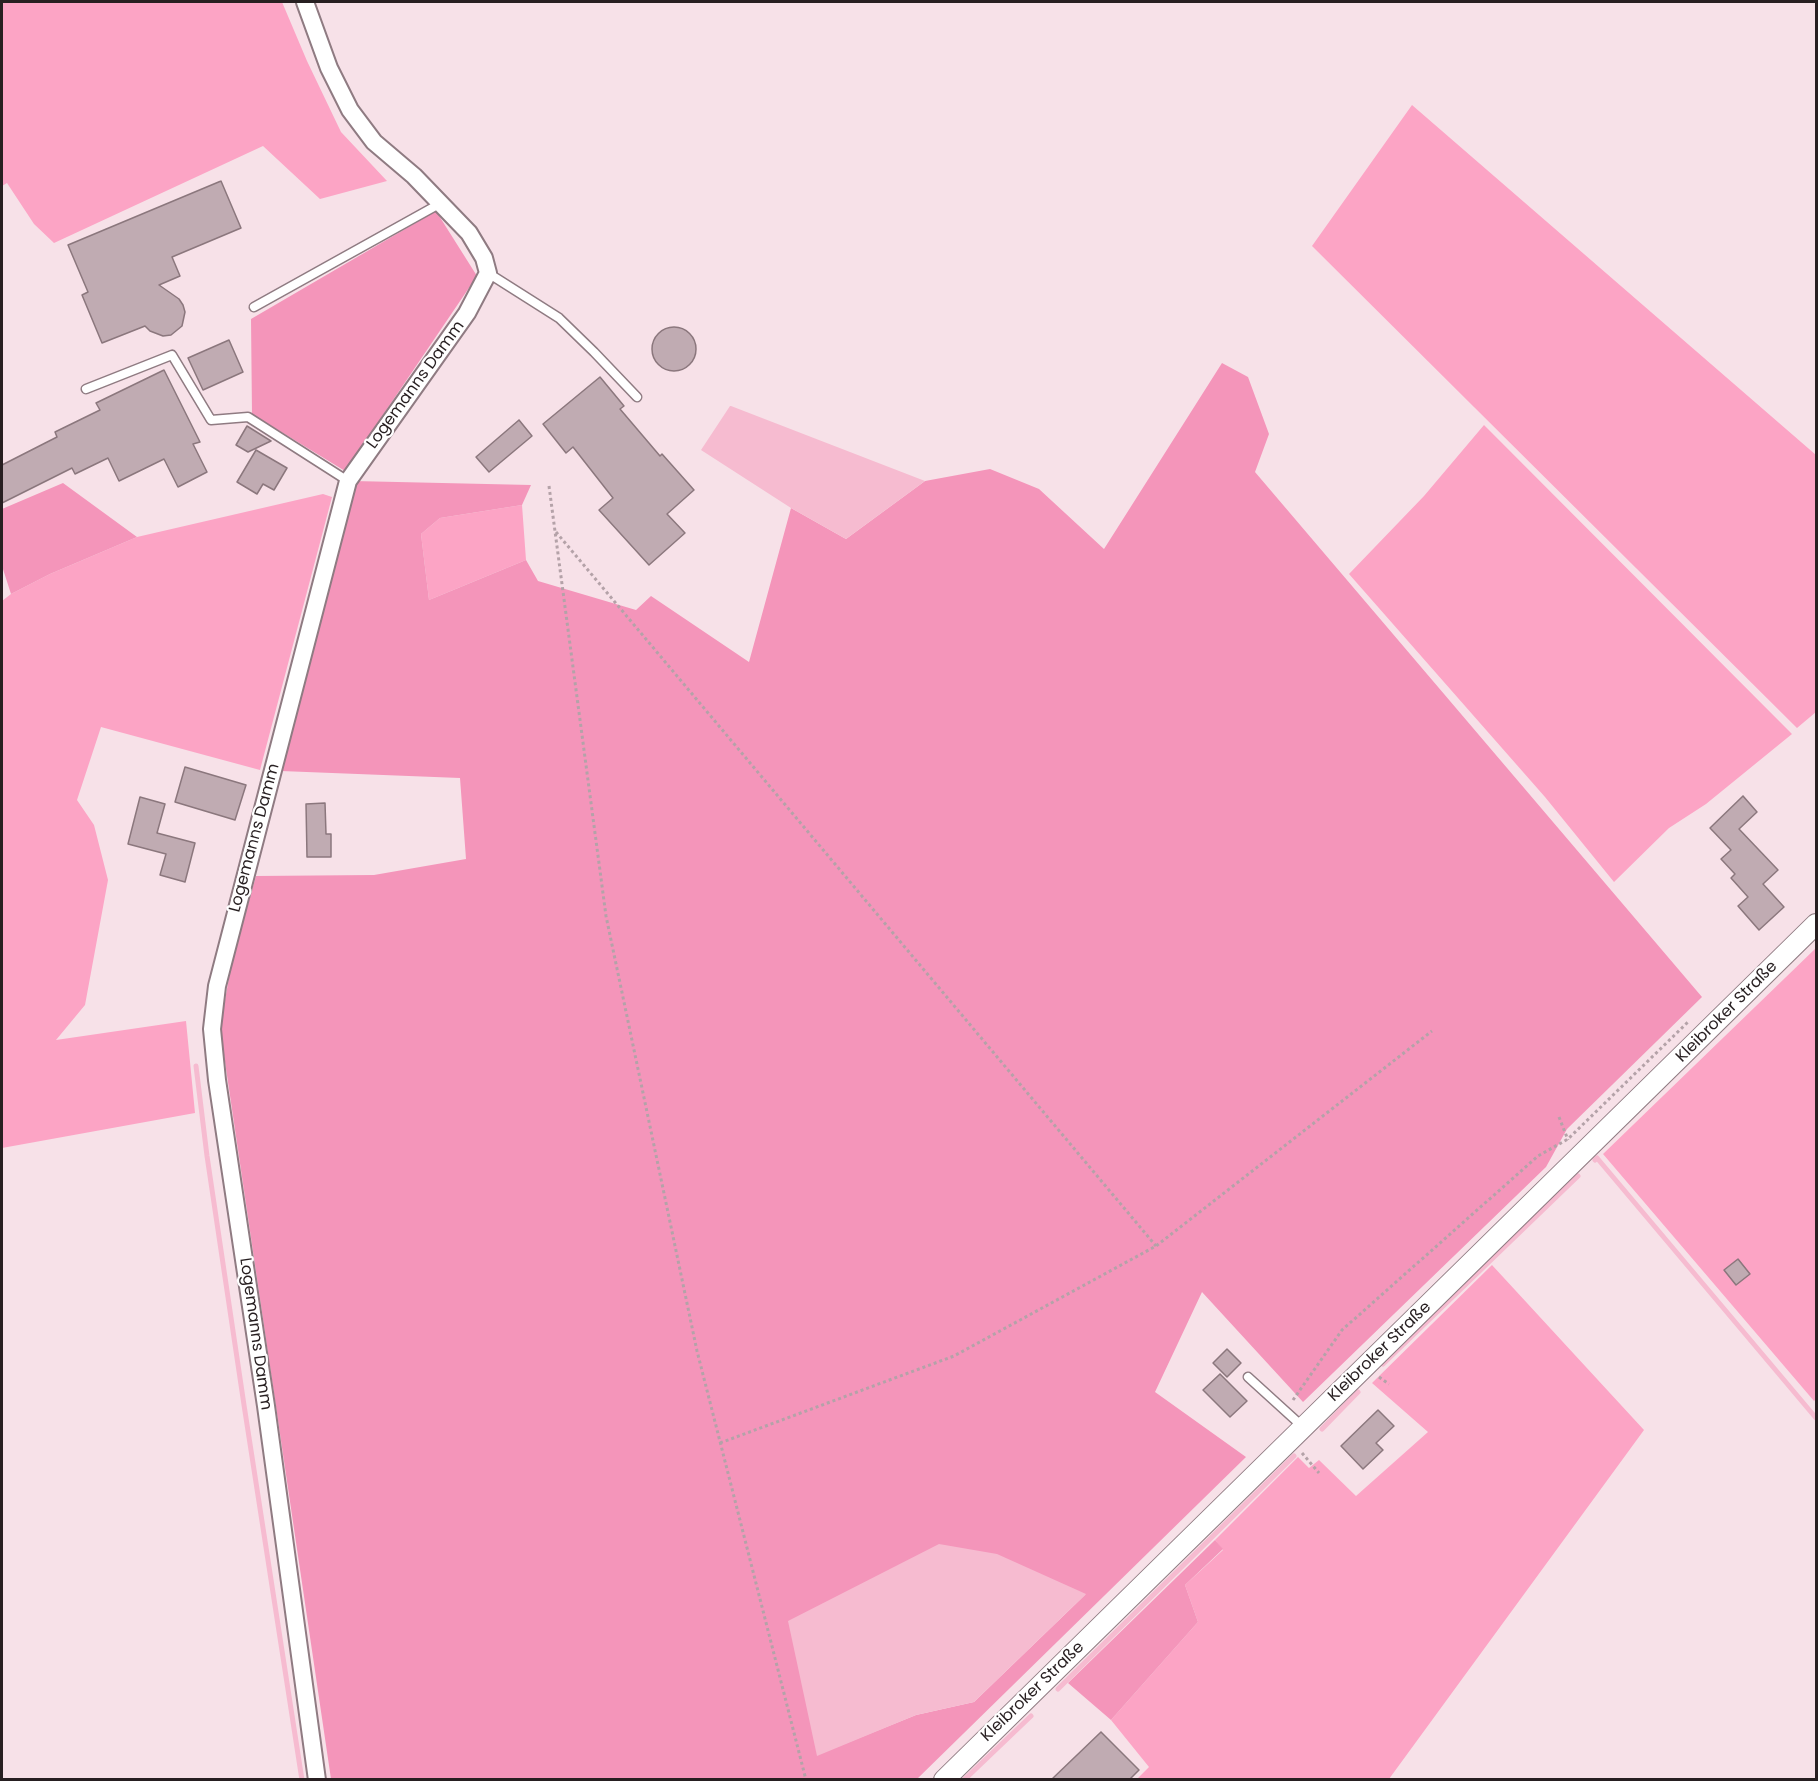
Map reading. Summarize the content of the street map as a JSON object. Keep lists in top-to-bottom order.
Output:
{
  "streets": {
    "street": ["Logemanns Damm", "Kleibroker Straße"]
  }
}
